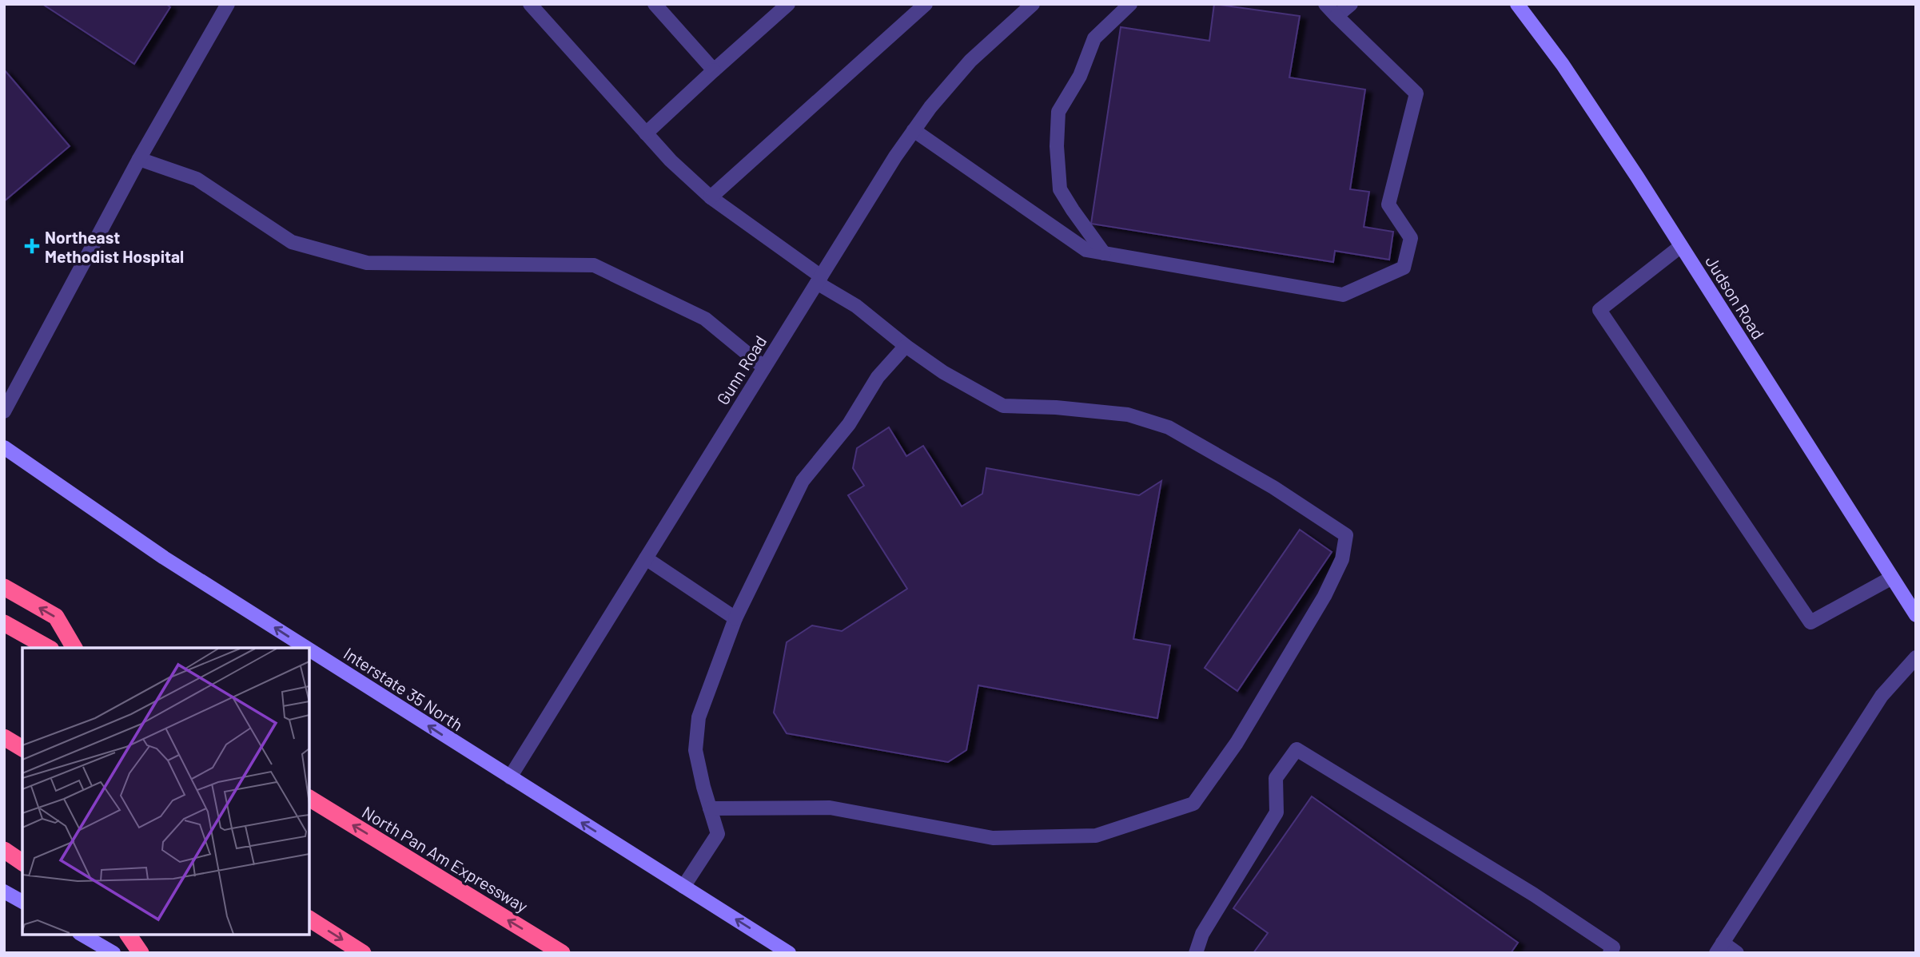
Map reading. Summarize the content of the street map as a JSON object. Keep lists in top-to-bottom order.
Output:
{
  "streets": {
    "highway": ["North Pan Am Expressway"],
    "main road": ["Judson Road", "Interstate 35 North"],
    "street": ["Gunn Road"]
  },
  "crossings": [
    ["Gunn Road", "Interstate 35 North"]
  ],
  "one_way": ["Interstate 35 North", "North Pan Am Expressway"],
  "places": {
    "health": ["Northeast Methodist Hospital"]
  }
}
